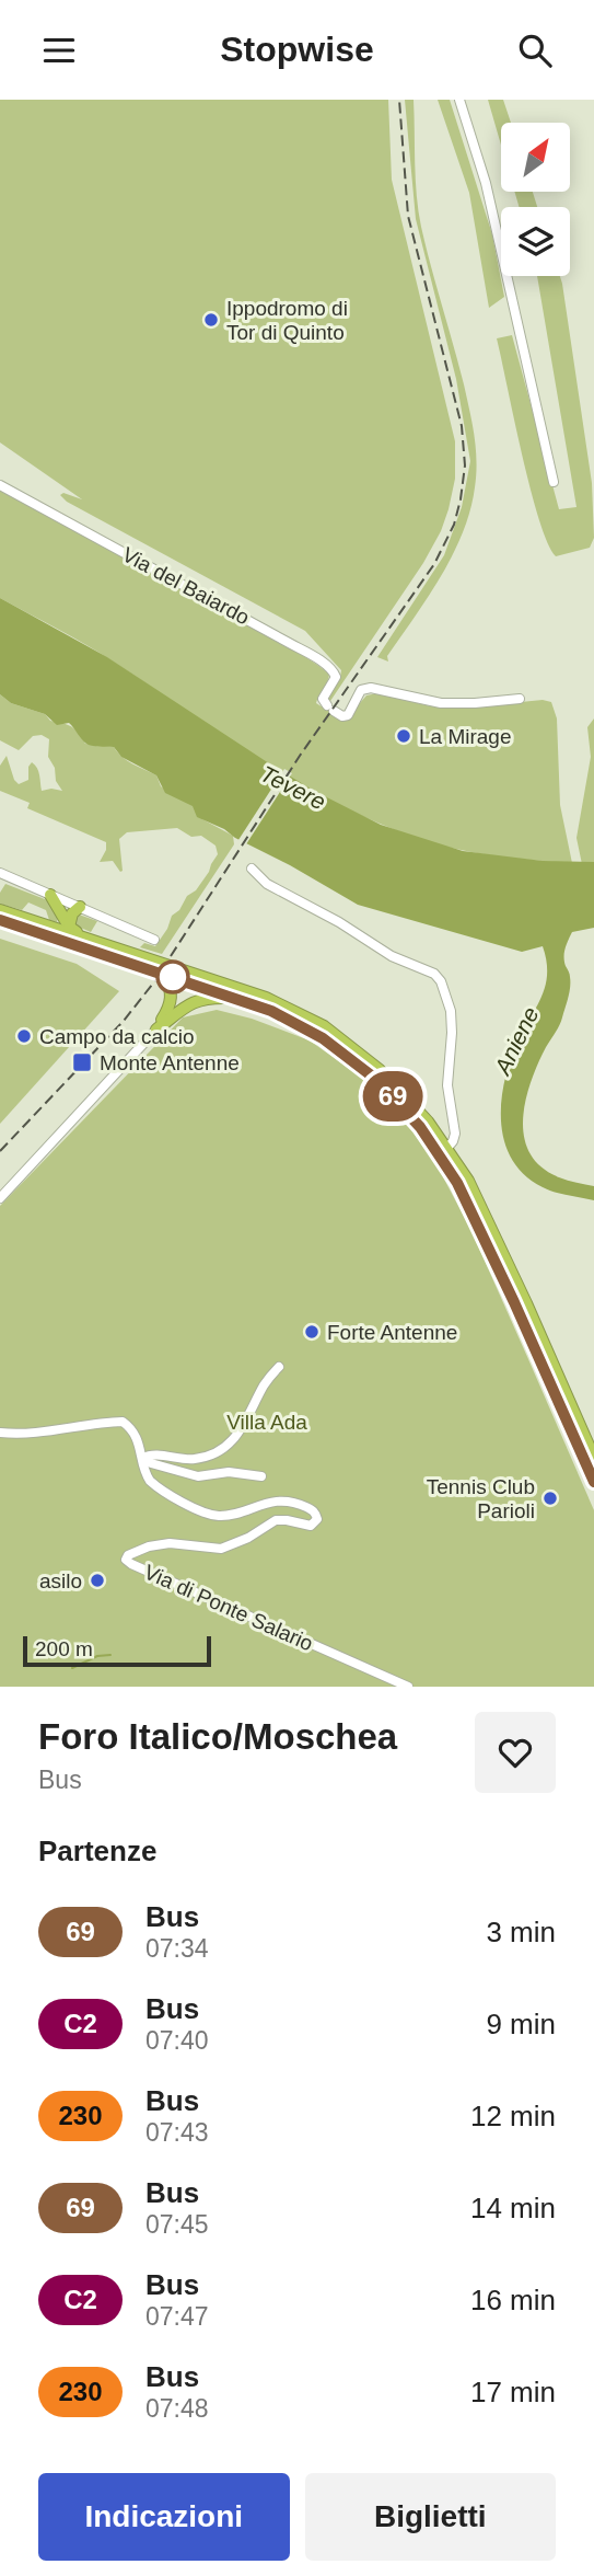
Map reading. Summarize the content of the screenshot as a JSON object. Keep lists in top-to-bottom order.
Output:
{
  "streets": {
    "street": ["Via del Baiardo", "Via di Ponte Salario"]
  },
  "water": ["Tevere", "Aniene"],
  "parks": ["Villa Ada"],
  "places": {
    "other": [
      "Ippodromo di Tor di Quinto",
      "La Mirage",
      "Campo da calcio",
      "Forte Antenne",
      "Tennis Club Parioli",
      "asilo"
    ],
    "transit": ["Monte Antenne"]
  },
  "lines": ["bus line 69"],
  "scale_bar": "200 m",
  "north": "top right",
  "page": {
    "header": "Stopwise",
    "on_map": "69",
    "scale": "200 m",
    "heading": [
      ["Foro Italico/Moschea", "Bus"],
      "Partenze"
    ],
    "list": [
      {
        "mark": "69",
        "name": "Bus",
        "note": "07:34",
        "value": "3 min"
      },
      {
        "mark": "C2",
        "name": "Bus",
        "note": "07:40",
        "value": "9 min"
      },
      {
        "mark": "230",
        "name": "Bus",
        "note": "07:43",
        "value": "12 min"
      },
      {
        "mark": "69",
        "name": "Bus",
        "note": "07:45",
        "value": "14 min"
      },
      {
        "mark": "C2",
        "name": "Bus",
        "note": "07:47",
        "value": "16 min"
      },
      {
        "mark": "230",
        "name": "Bus",
        "note": "07:48",
        "value": "17 min"
      }
    ],
    "buttons": ["Indicazioni", "Biglietti"]
  }
}
